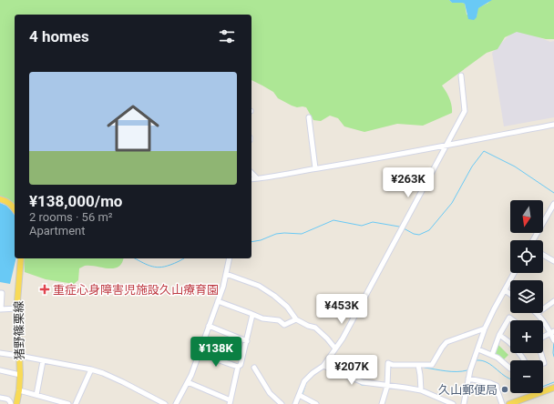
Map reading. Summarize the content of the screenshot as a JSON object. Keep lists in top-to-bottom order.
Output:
{
  "streets": {
    "main road": ["猪野篠栗線"]
  },
  "places": {
    "health": ["重症心身障害児施設久山療育園"],
    "other": ["久山郵便局"]
  },
  "north": "bottom",
  "page": {
    "heading": "4 homes",
    "list": [
      {
        "name": "¥138,000/mo",
        "note": "2 rooms · 56 m² · Apartment"
      }
    ],
    "price": [
      "¥263K",
      "¥453K",
      "¥138K",
      "¥207K"
    ],
    "map_buttons": ["+", "−"]
  }
}
